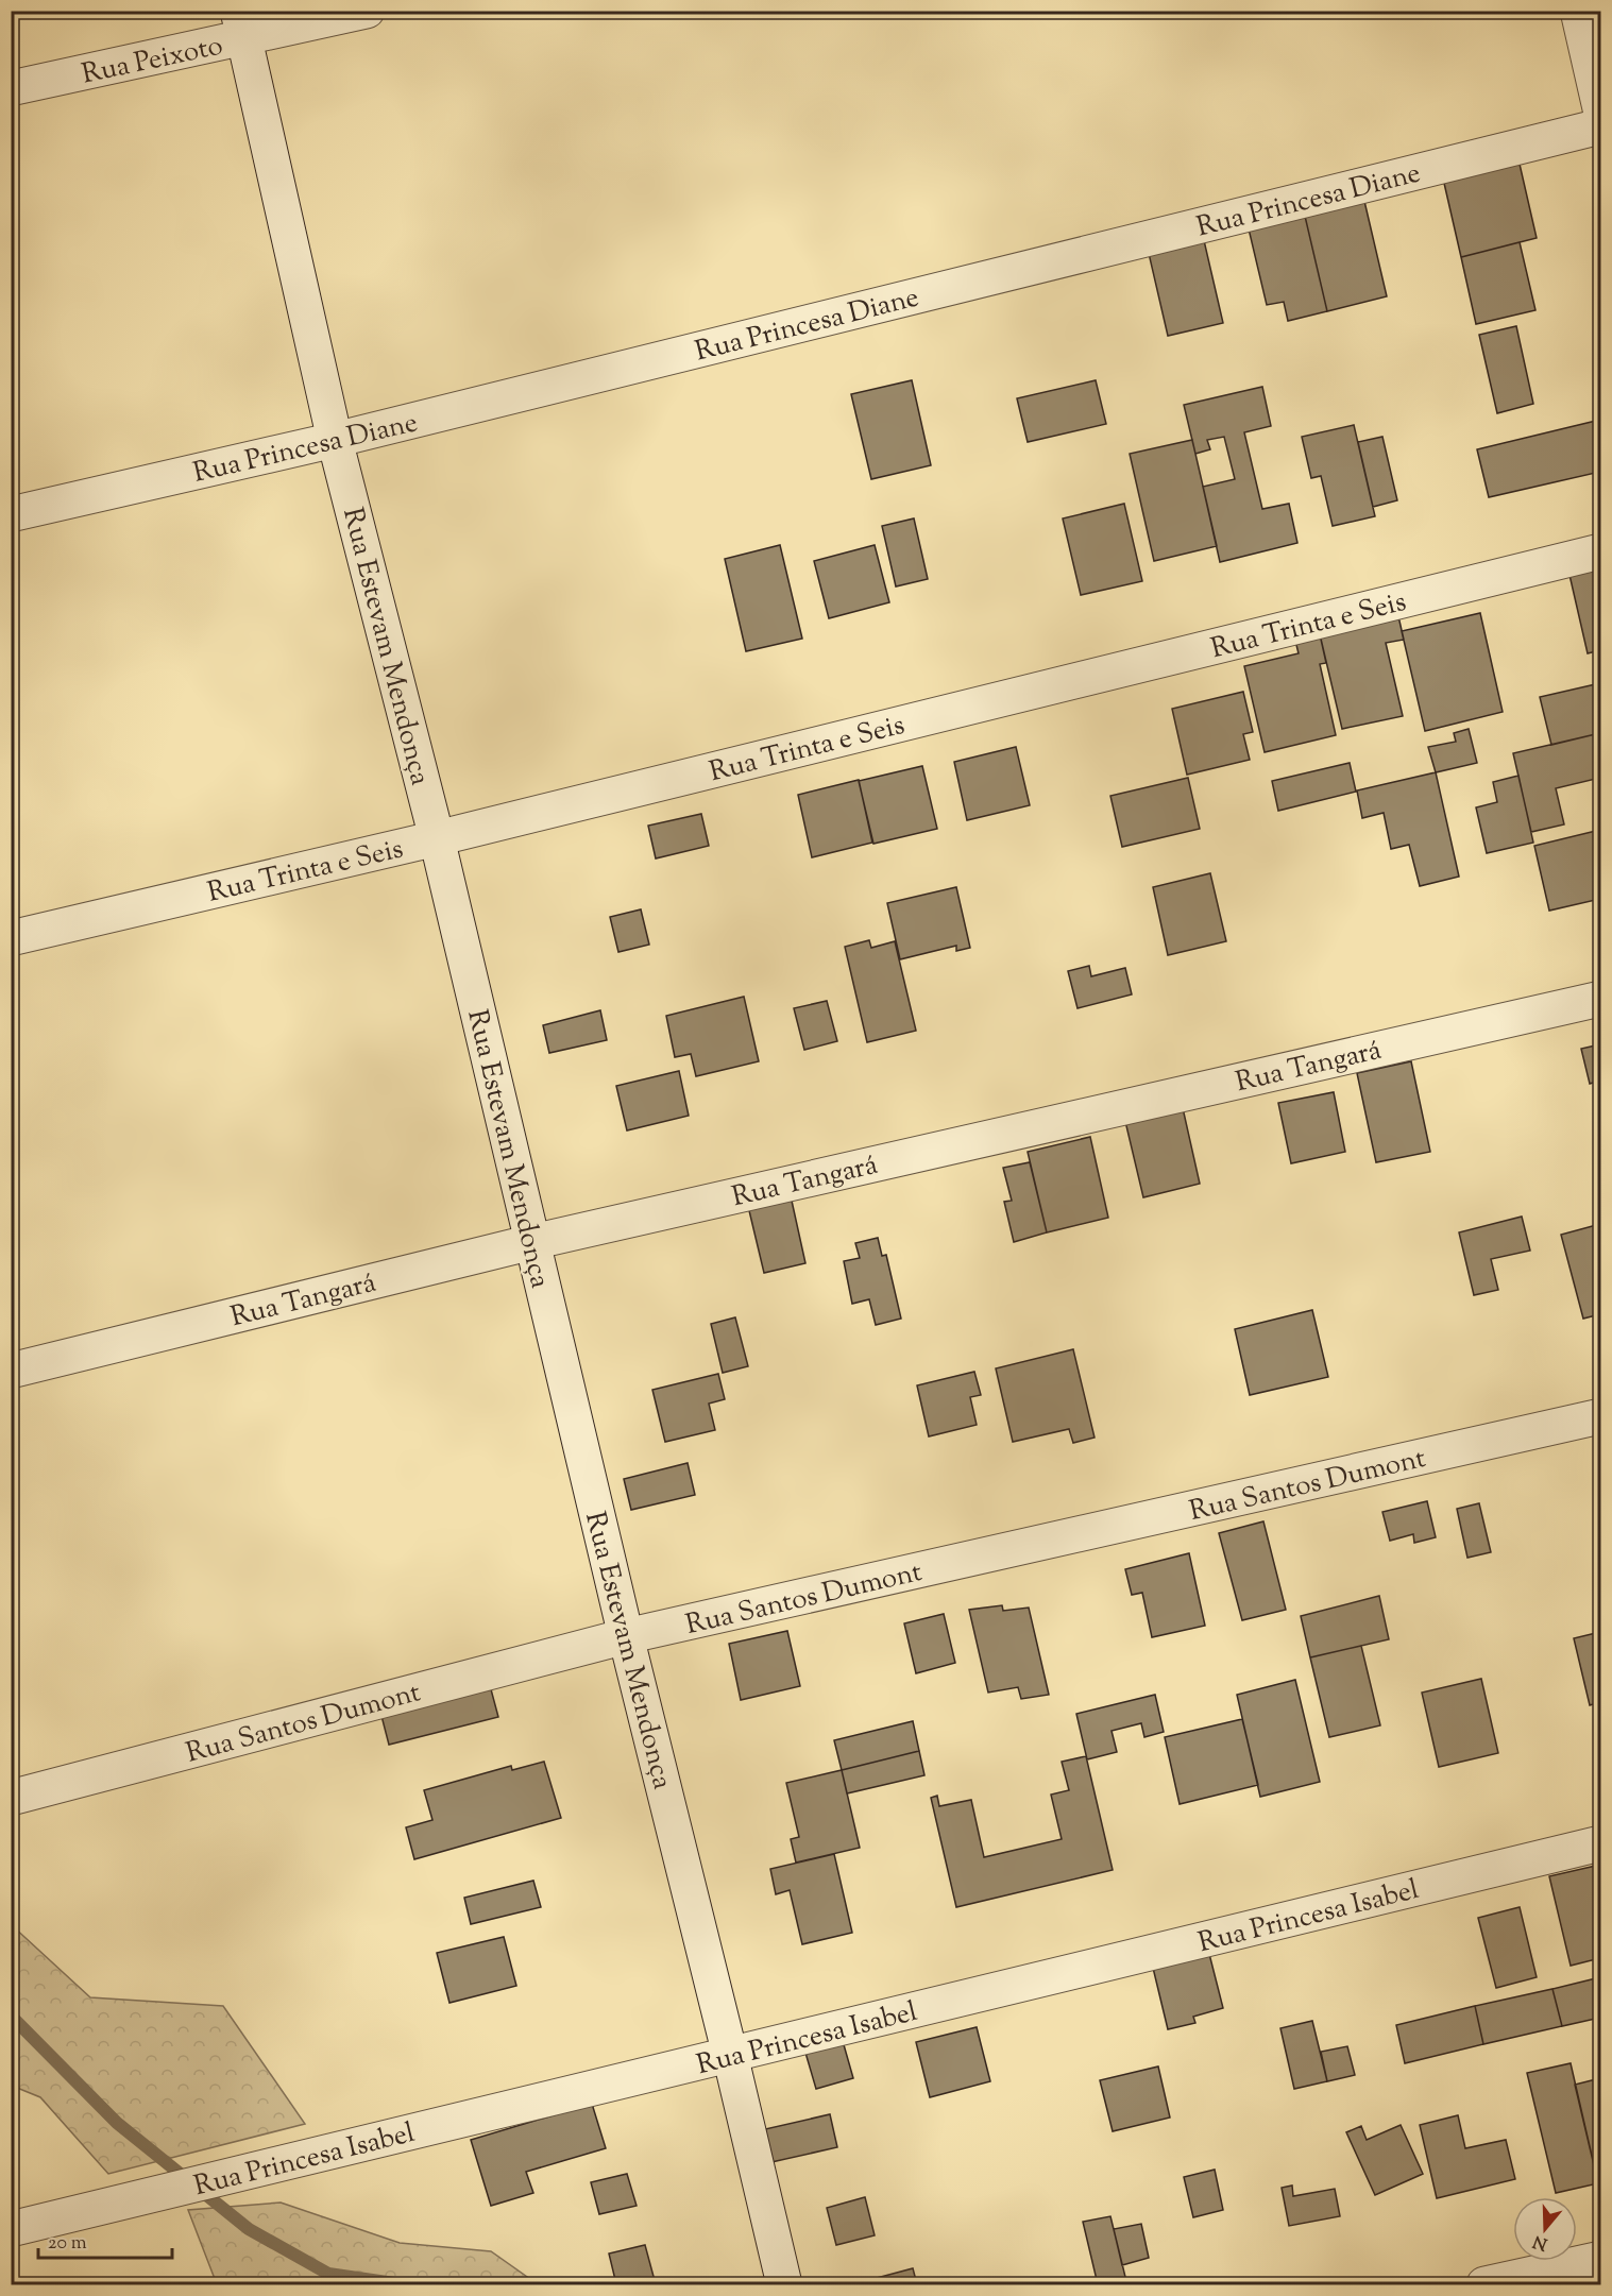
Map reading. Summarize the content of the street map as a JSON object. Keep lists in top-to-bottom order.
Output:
{
  "streets": {
    "street": [
      "Rua Peixoto",
      "Rua Princesa Diane",
      "Rua Trinta e Seis",
      "Rua Estevam Mendonça",
      "Rua Tangará",
      "Rua Santos Dumont",
      "Rua Princesa Isabel"
    ]
  },
  "crossings": [
    ["Rua Peixoto", "Rua Estevam Mendonça"],
    ["Rua Princesa Diane", "Rua Estevam Mendonça"],
    ["Rua Trinta e Seis", "Rua Estevam Mendonça"],
    ["Rua Estevam Mendonça", "Rua Tangará"],
    ["Rua Estevam Mendonça", "Rua Santos Dumont"],
    ["Rua Estevam Mendonça", "Rua Princesa Isabel"]
  ],
  "scale_bar": "20 m",
  "north": "bottom"
}
